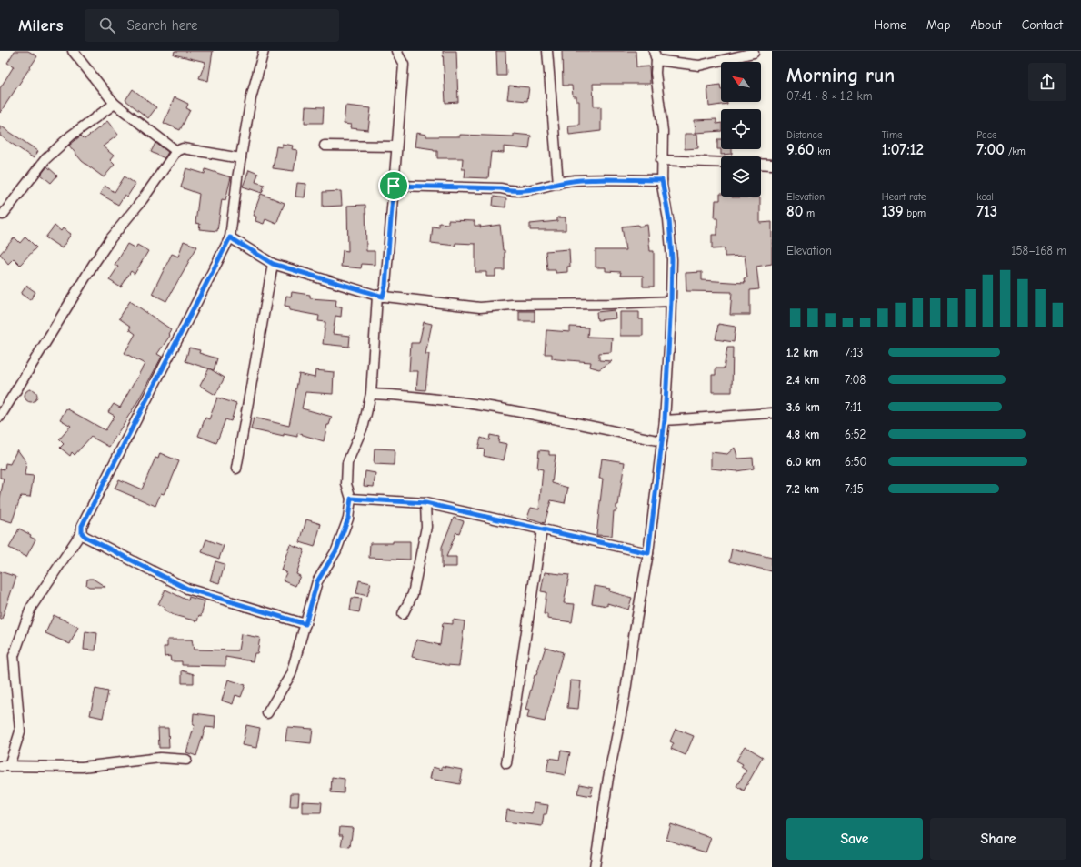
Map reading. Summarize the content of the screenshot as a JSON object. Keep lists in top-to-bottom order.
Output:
{
  "north": "top left",
  "page": {
    "header": "Milers",
    "search": "Search here",
    "nav": [
      "Home",
      "Map",
      "About",
      "Contact"
    ],
    "heading": ["Morning run", "07:41 · 8 × 1.2 km"],
    "stats": [
      ["Distance", "9.60 km"],
      ["Time", "1:07:12"],
      ["Pace", "7:00 /km"],
      ["Elevation", "80 m"],
      ["Heart rate", "139 bpm"],
      ["kcal", "713"]
    ],
    "chart": ["Elevation", "158–168 m"],
    "list": [
      {
        "name": "1.2 km",
        "note": "7:13"
      },
      {
        "name": "2.4 km",
        "note": "7:08"
      },
      {
        "name": "3.6 km",
        "note": "7:11"
      },
      {
        "name": "4.8 km",
        "note": "6:52"
      },
      {
        "name": "6.0 km",
        "note": "6:50"
      },
      {
        "name": "7.2 km",
        "note": "7:15"
      }
    ],
    "buttons": ["Save", "Share"]
  }
}
